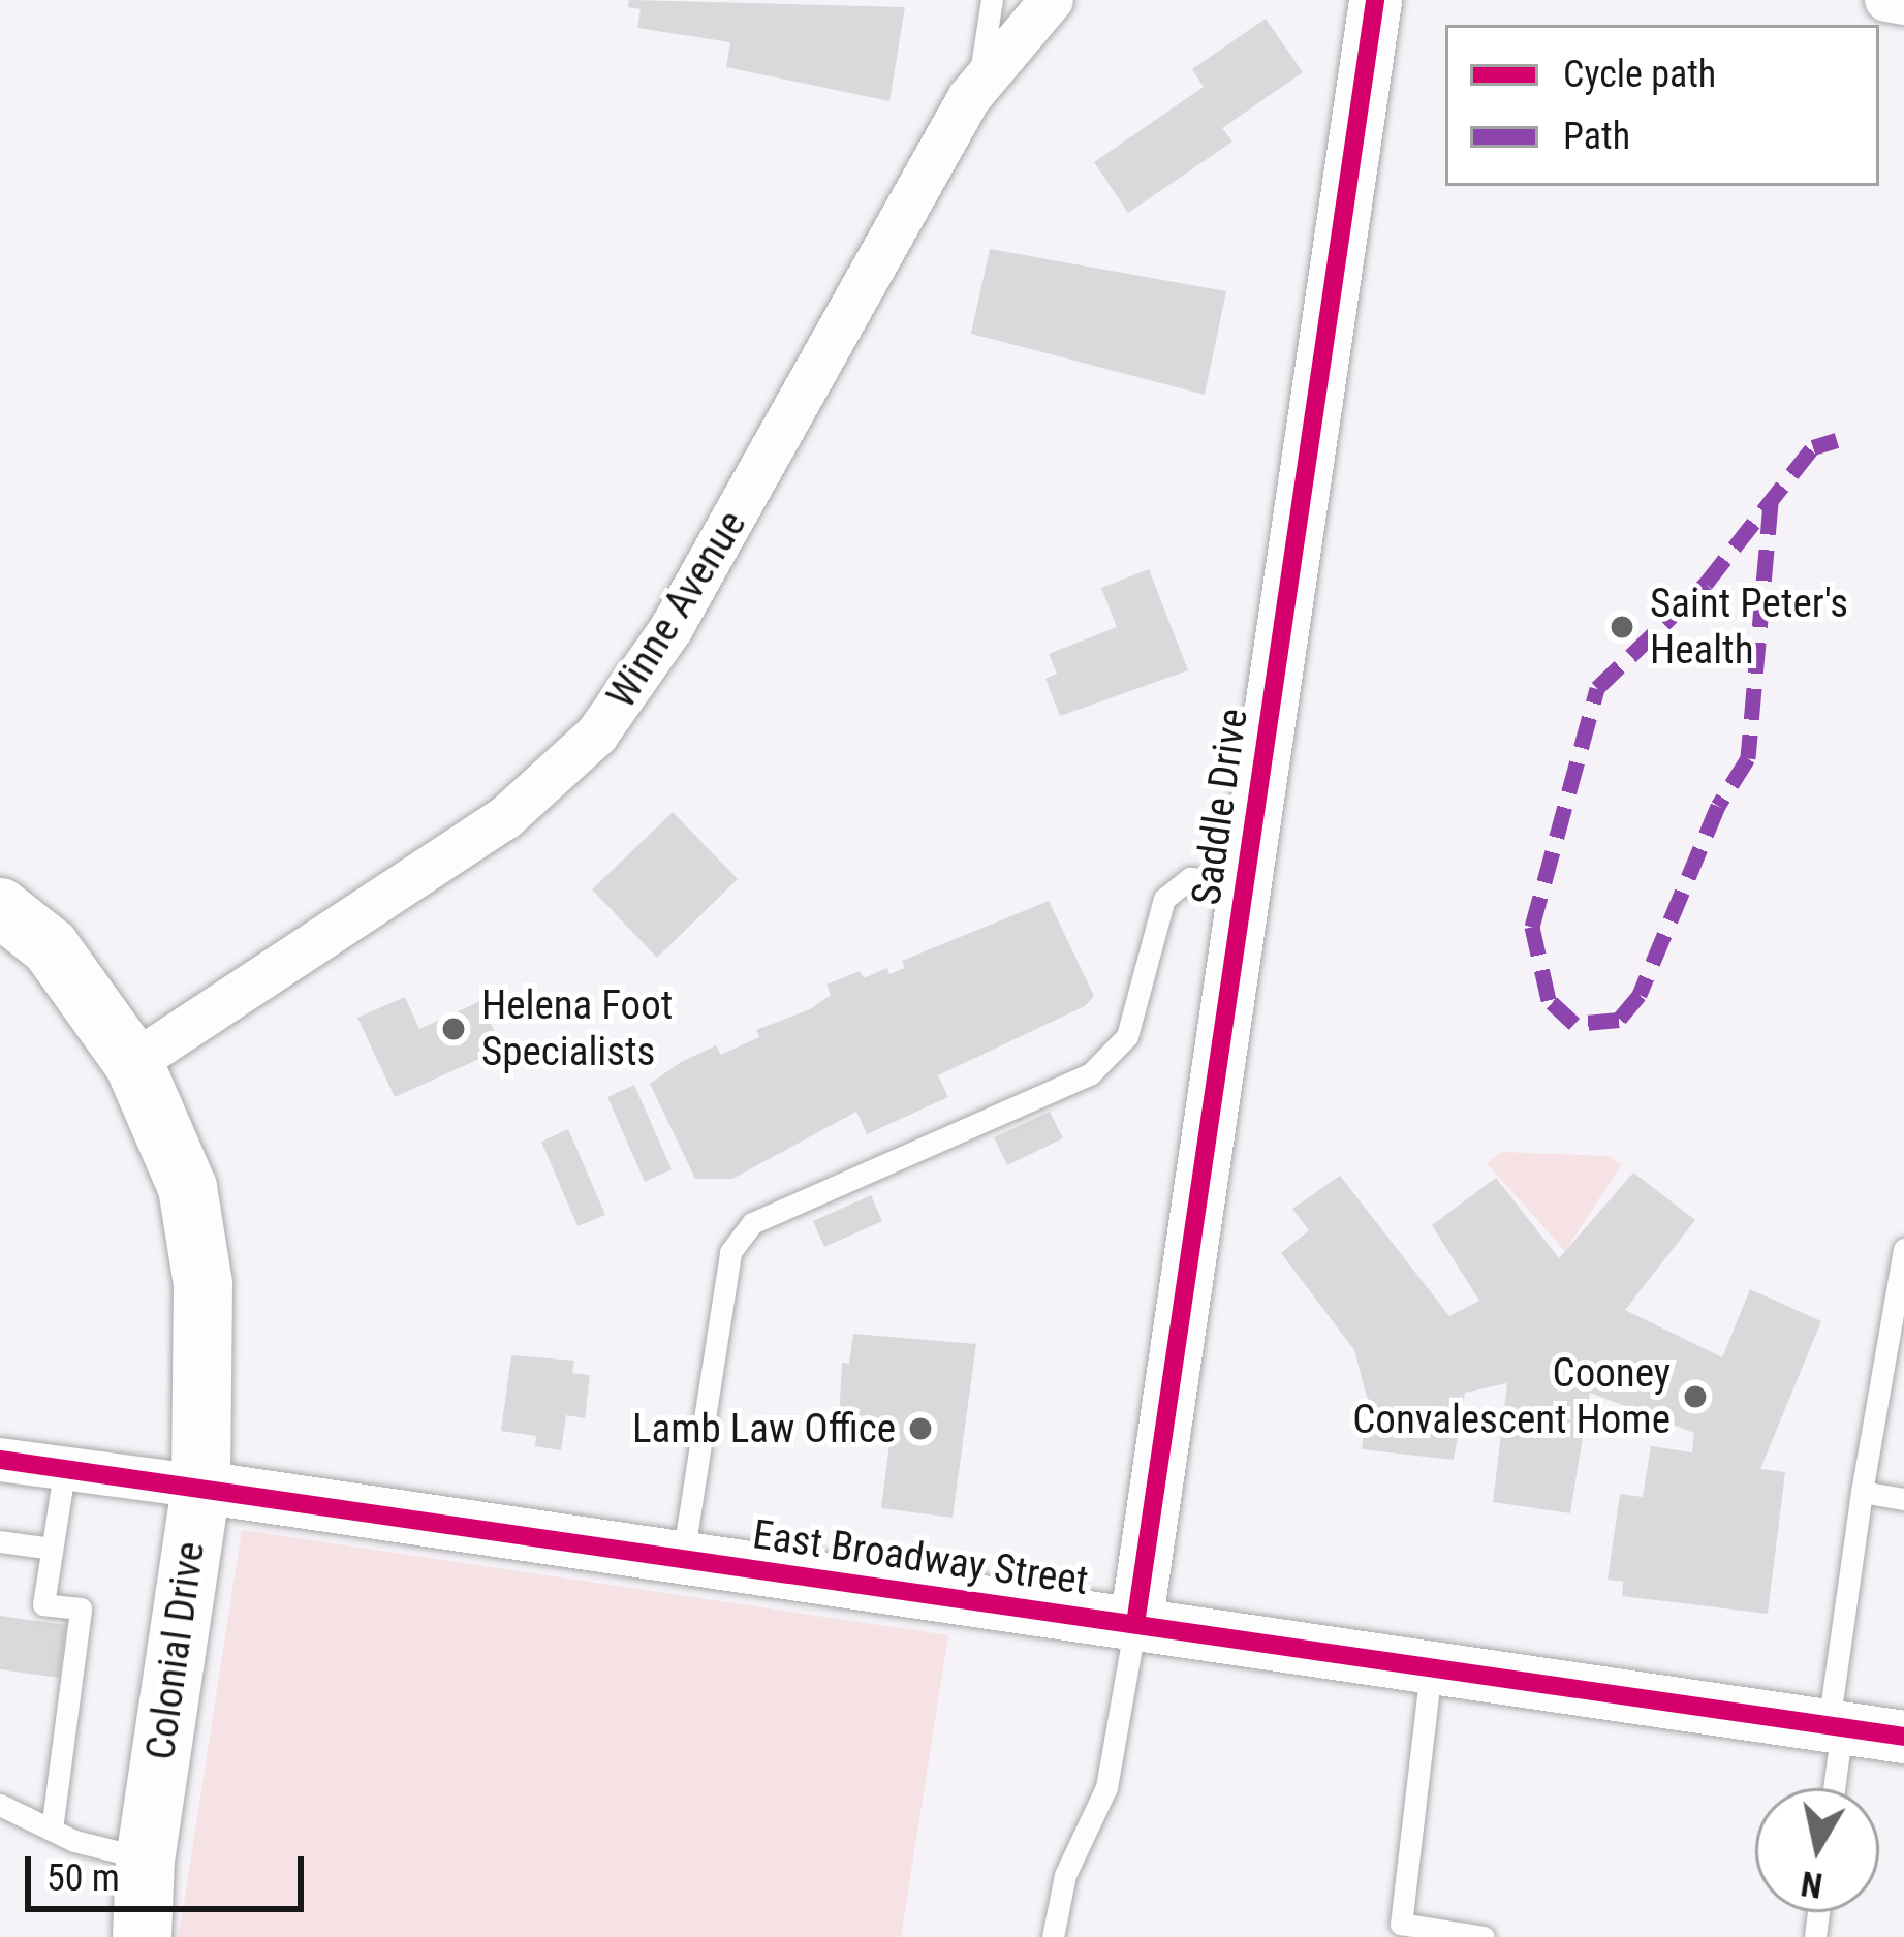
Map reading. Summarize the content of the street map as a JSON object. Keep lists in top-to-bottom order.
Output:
{
  "streets": {
    "main road": ["Colonial Drive"],
    "street": ["Winne Avenue", "Saddle Drive", "East Broadway Street"]
  },
  "crossings": [
    ["Winne Avenue", "Colonial Drive"],
    ["Saddle Drive", "East Broadway Street"],
    ["East Broadway Street", "Colonial Drive"]
  ],
  "places": [
    "Saint Peter's Health",
    "Helena Foot Specialists",
    "Cooney Convalescent Home",
    "Lamb Law Office"
  ],
  "legend": ["Cycle path", "Path"],
  "scale_bar": "50 m",
  "north": "bottom"
}
